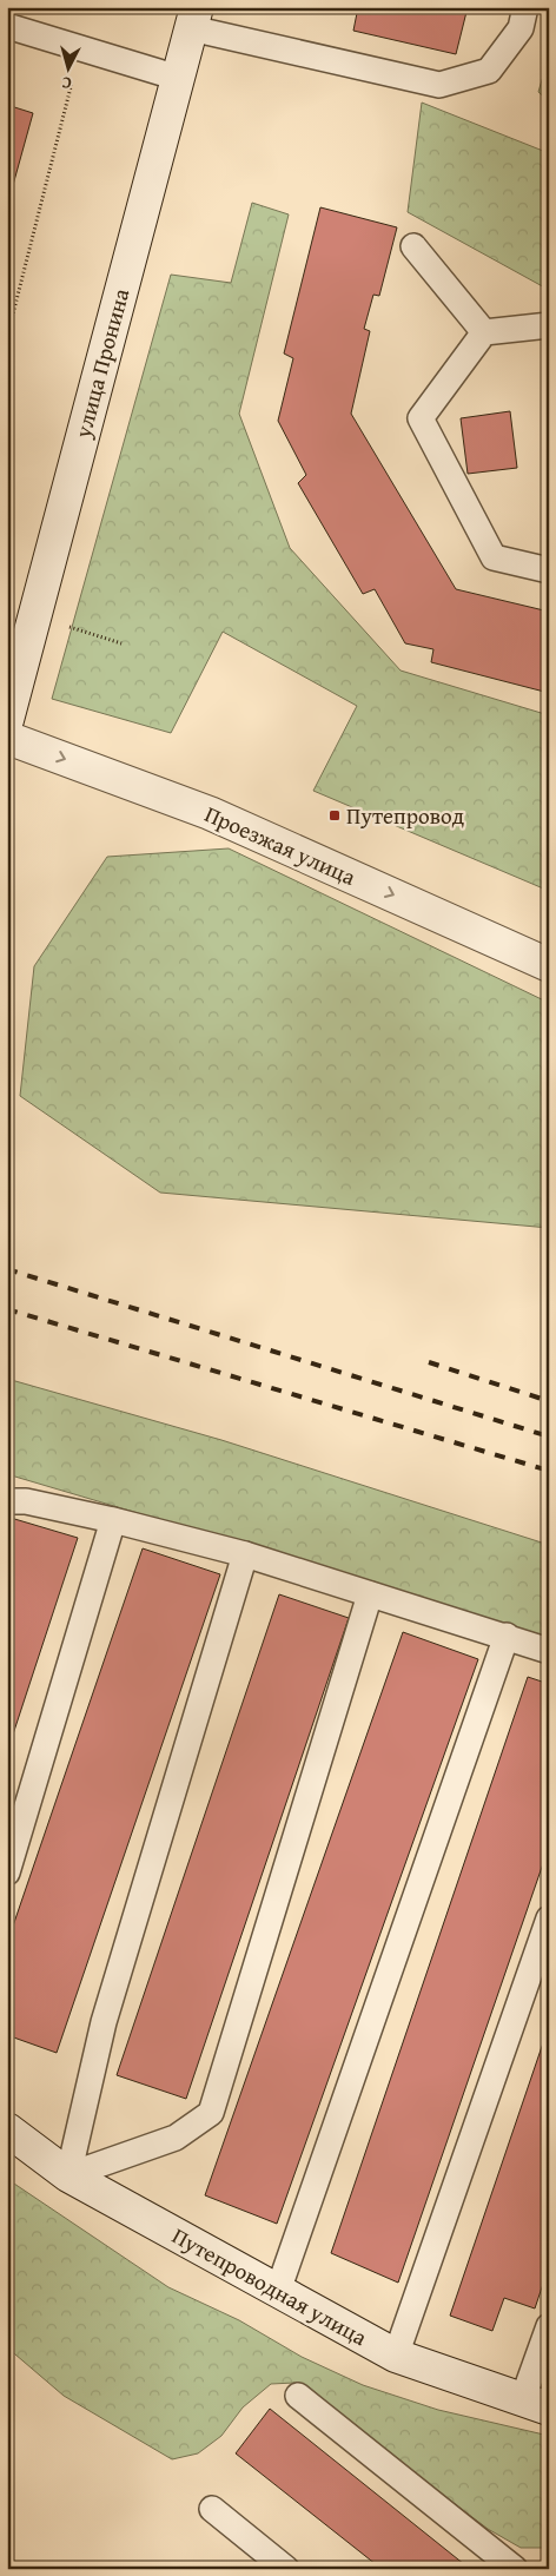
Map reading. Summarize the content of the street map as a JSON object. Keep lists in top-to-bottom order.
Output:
{
  "streets": {
    "main road": ["улица Пронина", "Проезжая улица", "Путепроводная улица"]
  },
  "one_way": ["Проезжая улица"],
  "places": {
    "transit": ["Путепровод"]
  },
  "north": "bottom"
}
